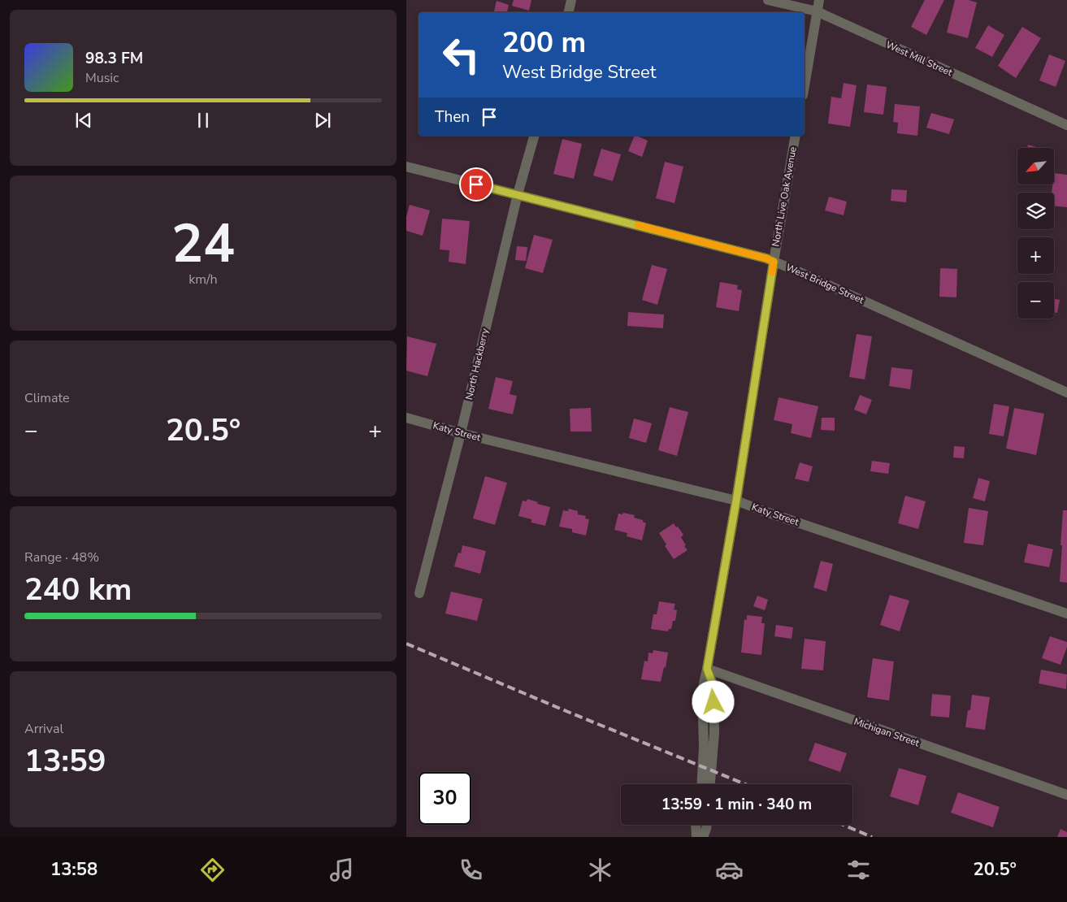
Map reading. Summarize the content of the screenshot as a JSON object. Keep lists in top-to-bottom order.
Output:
{
  "streets": {
    "street": [
      "West Mill Street",
      "North Live Oak Avenue",
      "West Bridge Street",
      "North Hackberry",
      "Katy Street",
      "Michigan Street"
    ]
  },
  "crossings": [
    ["North Live Oak Avenue", "West Bridge Street"],
    ["North Live Oak Avenue", "Katy Street"],
    ["North Live Oak Avenue", "Michigan Street"],
    ["West Bridge Street", "North Hackberry"],
    ["North Hackberry", "Katy Street"]
  ],
  "north": "bottom left",
  "page": {
    "turn": ["200 m", "West Bridge Street"],
    "song": ["98.3 FM", "Music"],
    "then": "Then",
    "map_buttons": ["+", "−"],
    "tile": [
      ["24", "km/h"],
      "Climate",
      ["Range · 48%", "240 km"],
      ["Arrival", "13:59"]
    ],
    "heat": ["−", "20.5°", "+"],
    "limit": "30",
    "trip": "13:59 · 1 min · 340 m",
    "tabs": ["13:58", "20.5°"]
  }
}
